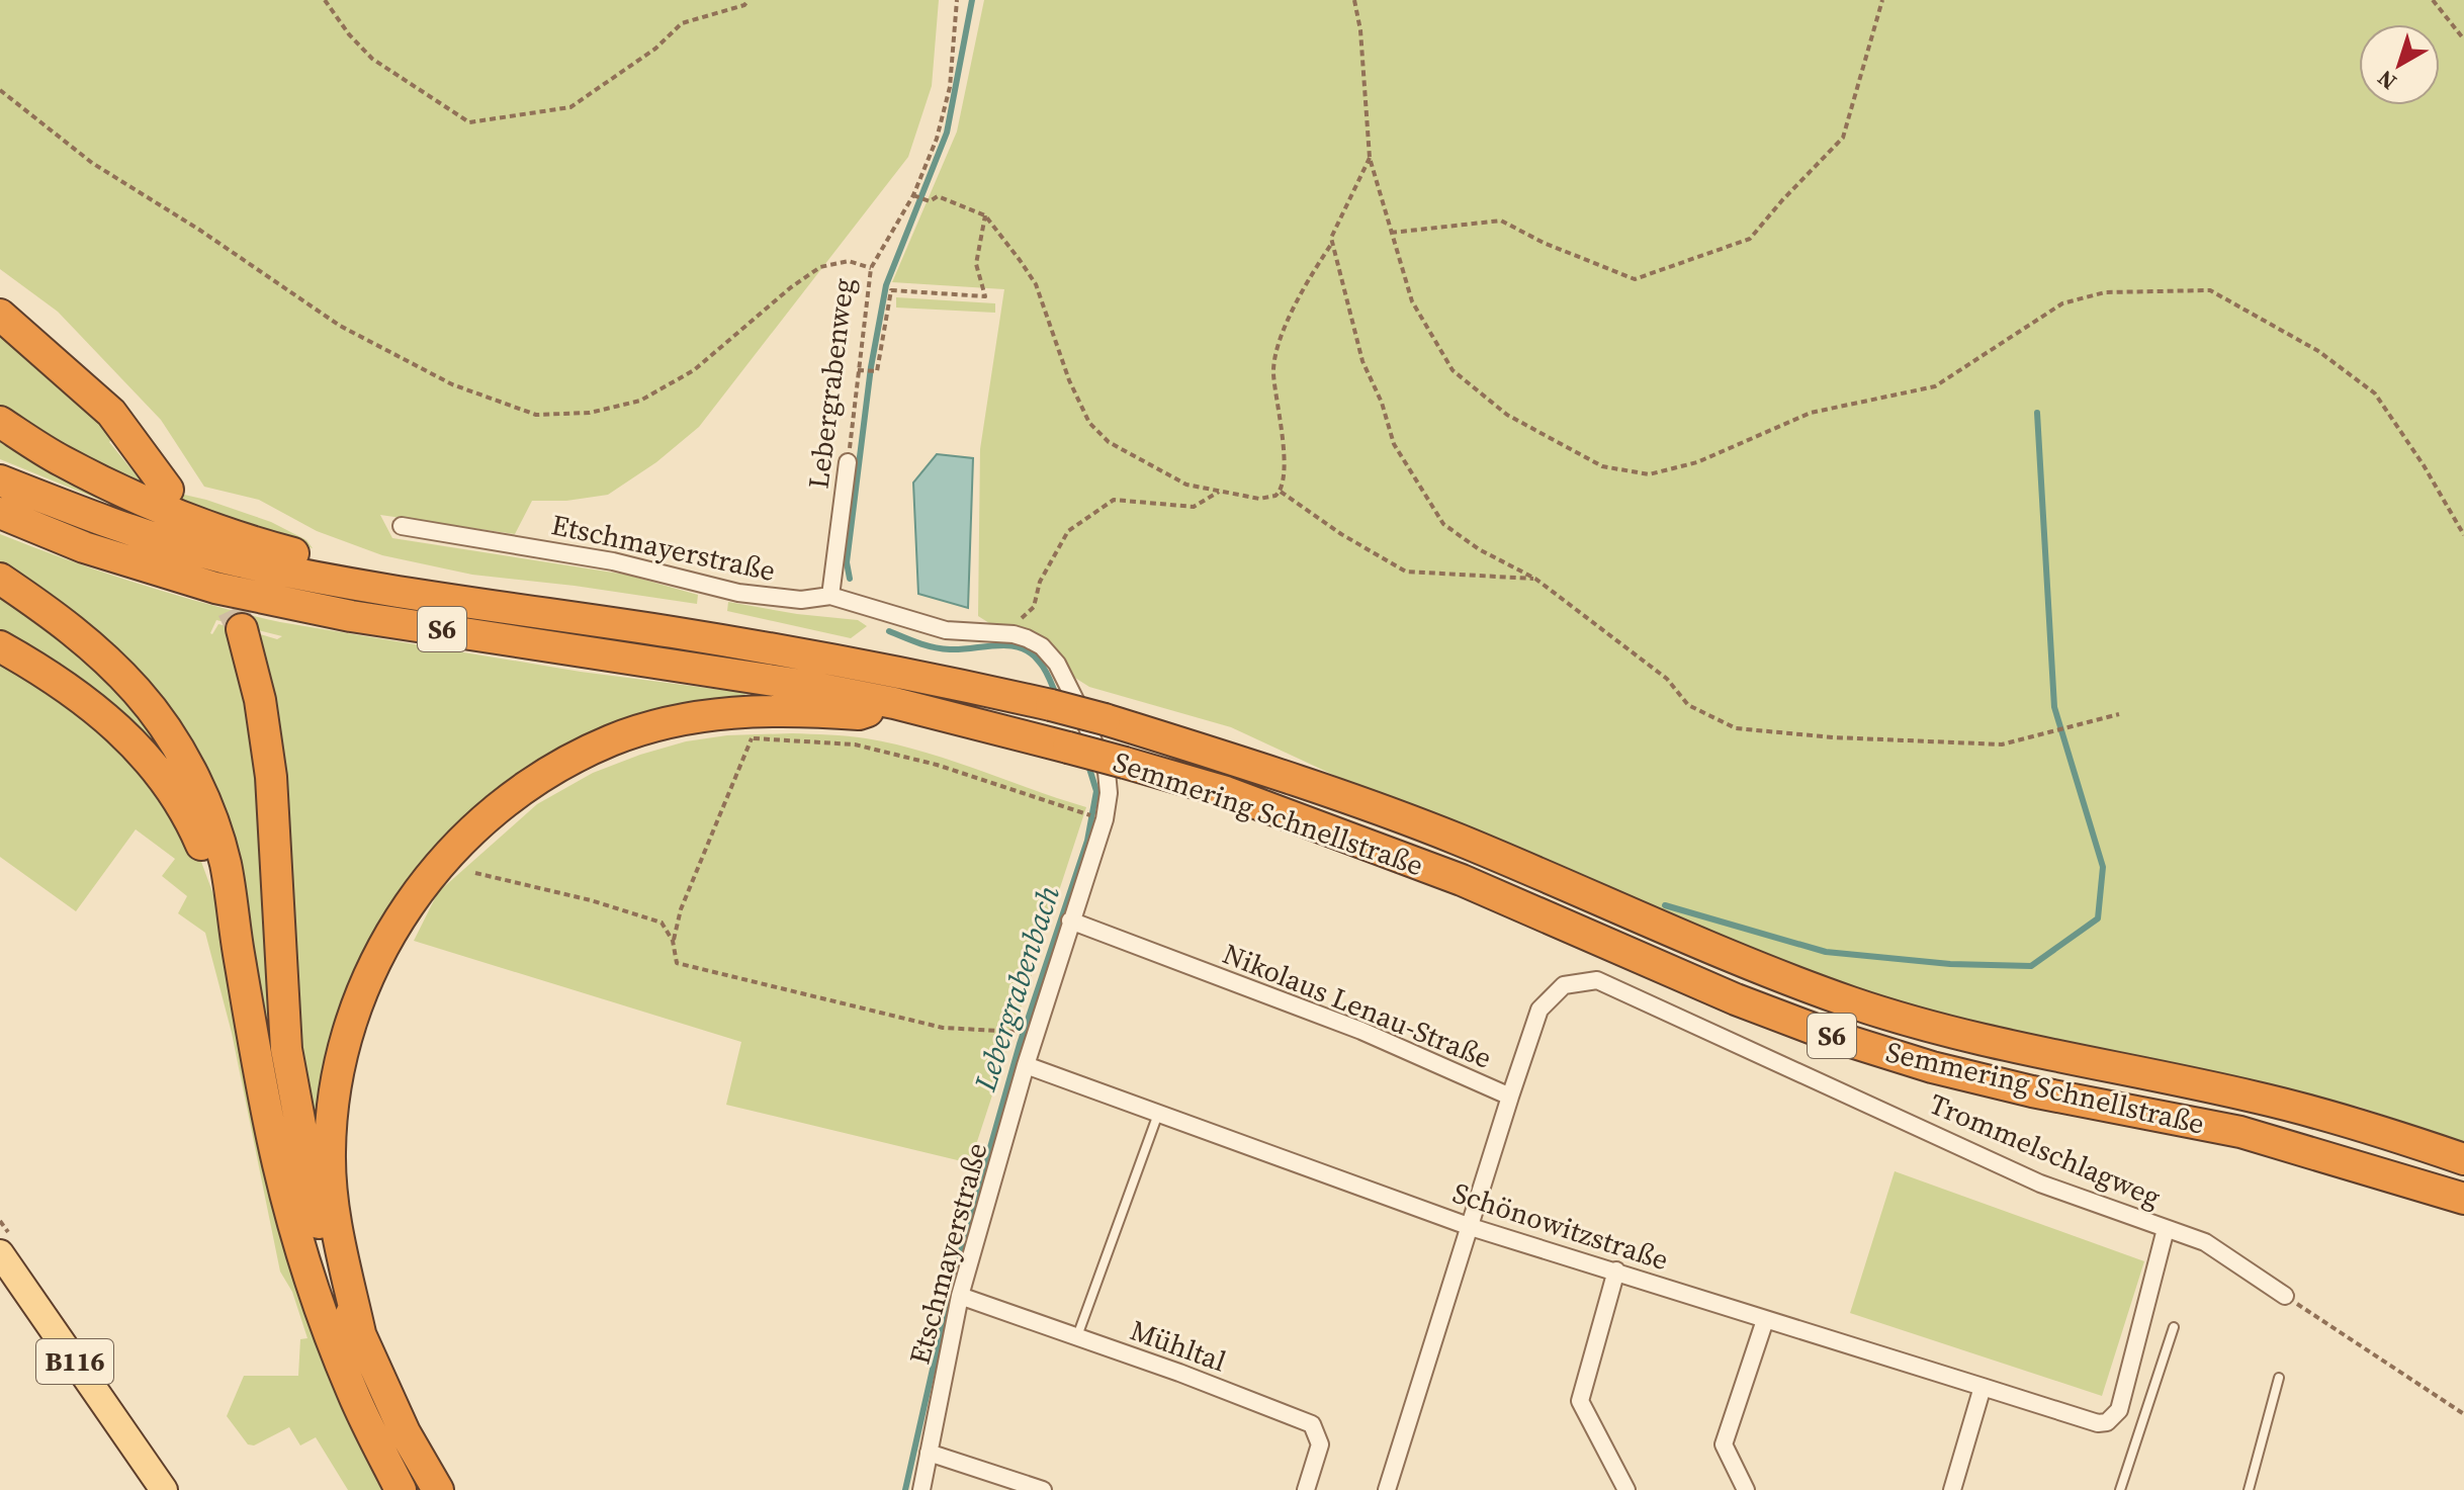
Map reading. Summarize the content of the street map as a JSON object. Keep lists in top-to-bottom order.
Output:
{
  "streets": {
    "highway": ["S6", "Semmering Schnellstraße"],
    "main road": ["B116"],
    "street": [
      "Lebergrabenweg",
      "Etschmayerstraße",
      "Nikolaus Lenau-Straße",
      "Trommelschlagweg",
      "Schönowitzstraße",
      "Mühltal"
    ]
  },
  "crossings": [
    ["Lebergrabenweg", "Etschmayerstraße"],
    ["Etschmayerstraße", "Nikolaus Lenau-Straße"],
    ["Etschmayerstraße", "Schönowitzstraße"],
    ["Etschmayerstraße", "Mühltal"],
    ["Nikolaus Lenau-Straße", "Trommelschlagweg"],
    ["Nikolaus Lenau-Straße", "Schönowitzstraße"],
    ["Trommelschlagweg", "Schönowitzstraße"]
  ],
  "water": ["Lebergrabenbach"],
  "north": "bottom left"
}
